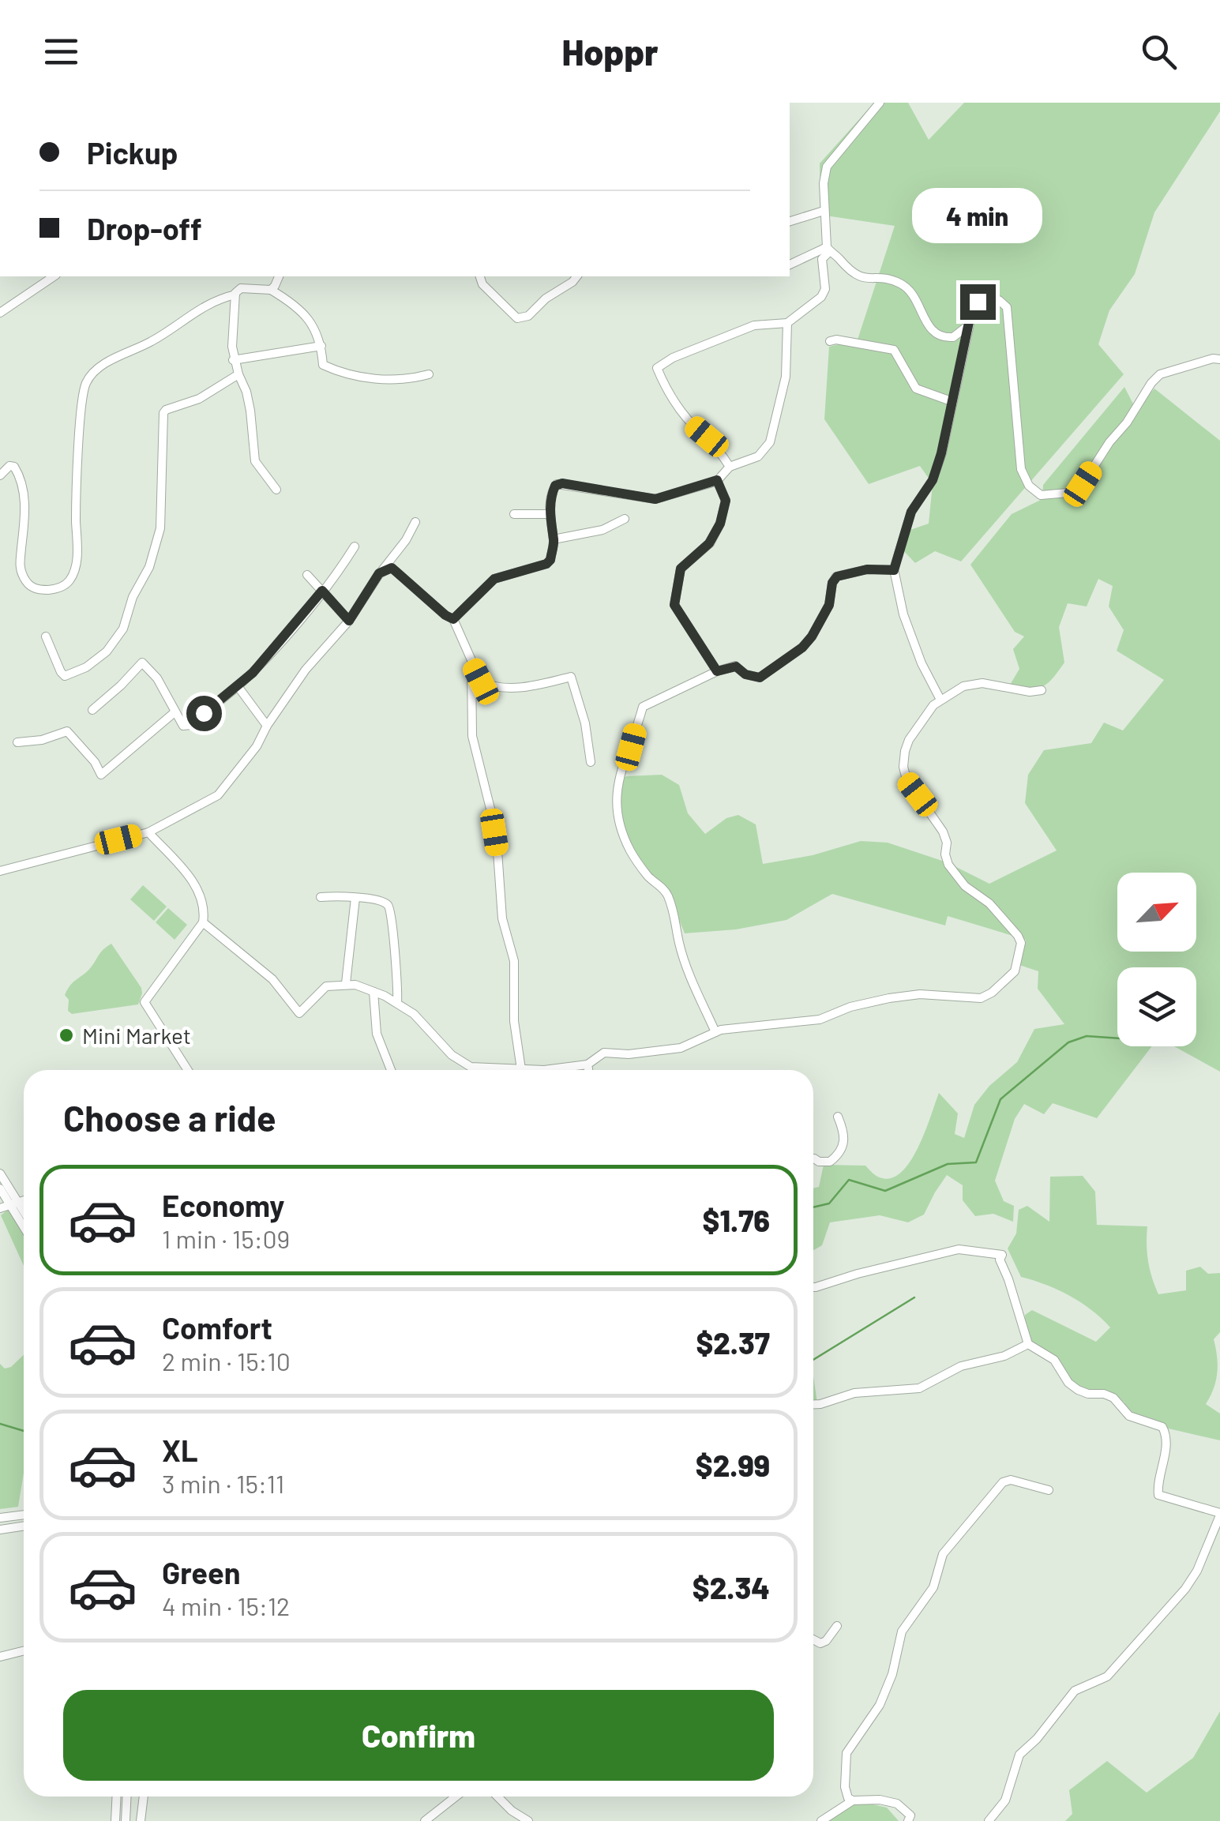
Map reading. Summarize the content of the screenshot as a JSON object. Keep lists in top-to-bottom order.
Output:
{
  "places": ["Mini Market"],
  "north": "top right",
  "page": {
    "header": "Hoppr",
    "banner": ["Pickup", "Drop-off"],
    "bubble": "4 min",
    "heading": "Choose a ride",
    "list": [
      {
        "name": "Economy",
        "note": "1 min · 15:09",
        "value": "$1.76"
      },
      {
        "name": "Comfort",
        "note": "2 min · 15:10",
        "value": "$2.37"
      },
      {
        "name": "XL",
        "note": "3 min · 15:11",
        "value": "$2.99"
      },
      {
        "name": "Green",
        "note": "4 min · 15:12",
        "value": "$2.34"
      }
    ],
    "buttons": "Confirm"
  }
}
